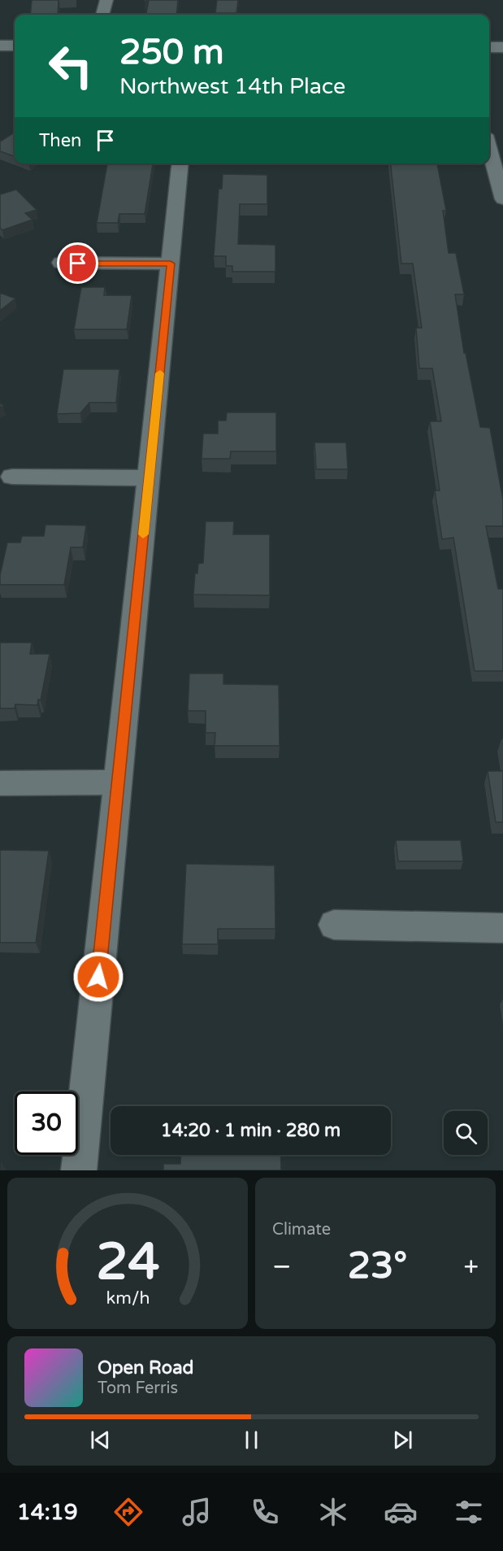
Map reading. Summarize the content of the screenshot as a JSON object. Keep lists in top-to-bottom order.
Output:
{
  "page": {
    "turn": ["250 m", "Northwest 14th Place"],
    "then": "Then",
    "limit": "30",
    "trip": "14:20 · 1 min · 280 m",
    "tile": "Climate",
    "heat": ["−", "23°", "+"],
    "song": ["Open Road", "Tom Ferris"],
    "tabs": "14:19",
    "gauge": ["24", "km/h"]
  }
}
